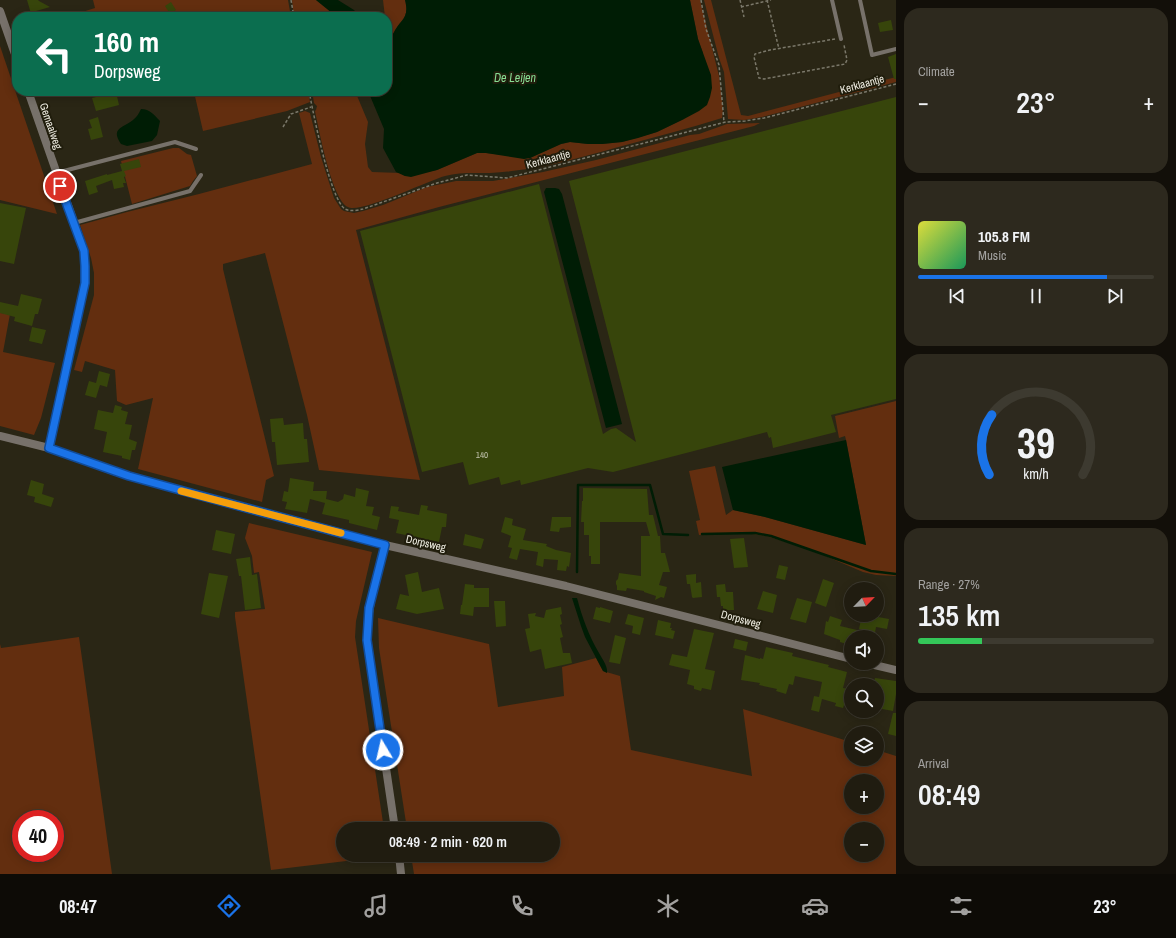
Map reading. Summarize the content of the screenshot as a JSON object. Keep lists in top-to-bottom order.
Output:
{
  "streets": {
    "street": ["Gemaalweg", "Dorpsweg"],
    "path": ["Kerklaantje"]
  },
  "crossings": [
    ["Gemaalweg", "Dorpsweg"]
  ],
  "water": ["De Leijen"],
  "house_numbers": ["140"],
  "north": "top right",
  "page": {
    "tile": [
      "Climate",
      ["Range · 27%", "135 km"],
      ["Arrival", "08:49"]
    ],
    "turn": ["160 m", "Dorpsweg"],
    "heat": ["−", "23°", "+"],
    "song": ["105.8 FM", "Music"],
    "map_buttons": ["+", "−"],
    "limit": "40",
    "trip": "08:49 · 2 min · 620 m",
    "tabs": ["08:47", "23°"],
    "gauge": ["39", "km/h"]
  }
}
